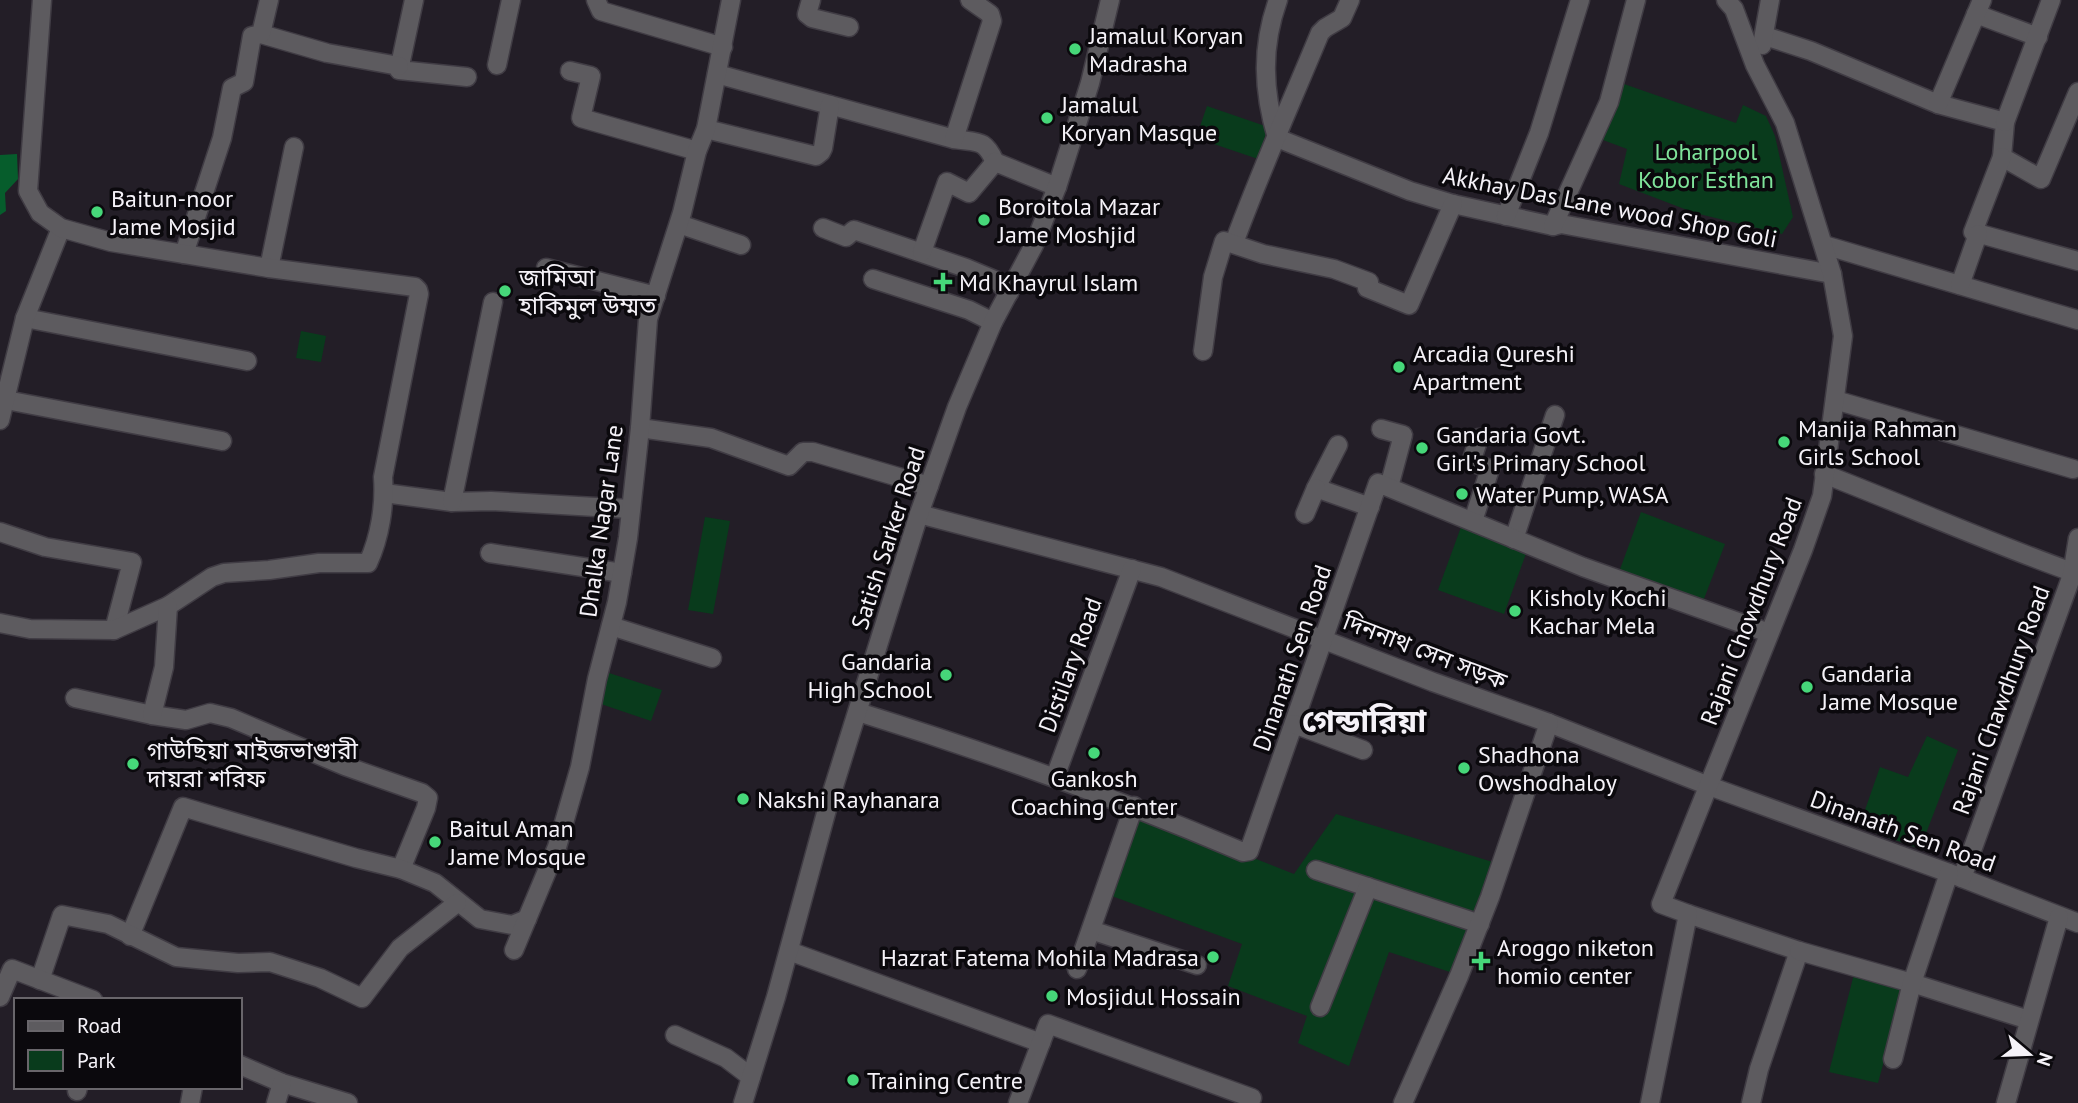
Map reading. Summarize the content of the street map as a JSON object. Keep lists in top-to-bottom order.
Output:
{
  "streets": {
    "street": [
      "Akkhay Das Lane wood Shop Goli",
      "Dhalka Nagar Lane",
      "Satish Sarker Road",
      "Rajani Chowdhury Road",
      "দিননাথ সেন সড়ক",
      "Dinanath Sen Road",
      "Distilary Road",
      "Rajani Chawdhury Road"
    ]
  },
  "crossings": [
    ["Akkhay Das Lane wood Shop Goli", "Rajani Chowdhury Road"],
    ["Satish Sarker Road", "দিননাথ সেন সড়ক"],
    ["Satish Sarker Road", "Dinanath Sen Road"],
    ["Rajani Chowdhury Road", "দিননাথ সেন সড়ক"],
    ["Rajani Chowdhury Road", "Dinanath Sen Road"],
    ["দিননাথ সেন সড়ক", "Dinanath Sen Road"],
    ["দিননাথ সেন সড়ক", "Distilary Road"],
    ["Dinanath Sen Road", "Distilary Road"],
    ["Dinanath Sen Road", "Rajani Chawdhury Road"]
  ],
  "districts": ["গেন্ডারিয়া"],
  "parks": ["Loharpool Kobor Esthan"],
  "places": {
    "other": [
      "Jamalul Koryan Madrasha",
      "Jamalul Koryan Masque",
      "Baitun-noor Jame Mosjid",
      "Boroitola Mazar Jame Moshjid",
      "জামিআ হাকিমুল উম্মত",
      "Arcadia Qureshi Apartment",
      "Manija Rahman Girls School",
      "Gandaria Govt. Girl's Primary School",
      "Water Pump, WASA",
      "Kisholy Kochi Kachar Mela",
      "Gandaria High School",
      "Gandaria Jame Mosque",
      "Gankosh Coaching Center",
      "গাউছিয়া মাইজভাণ্ডারী দায়রা শরিফ",
      "Shadhona Owshodhaloy",
      "Nakshi Rayhanara",
      "Baitul Aman Jame Mosque",
      "Hazrat Fatema Mohila Madrasa",
      "Mosjidul Hossain",
      "Training Centre"
    ],
    "health": ["Md Khayrul Islam", "Aroggo niketon homio center"]
  },
  "legend": ["Road", "Park"],
  "north": "right"
}
